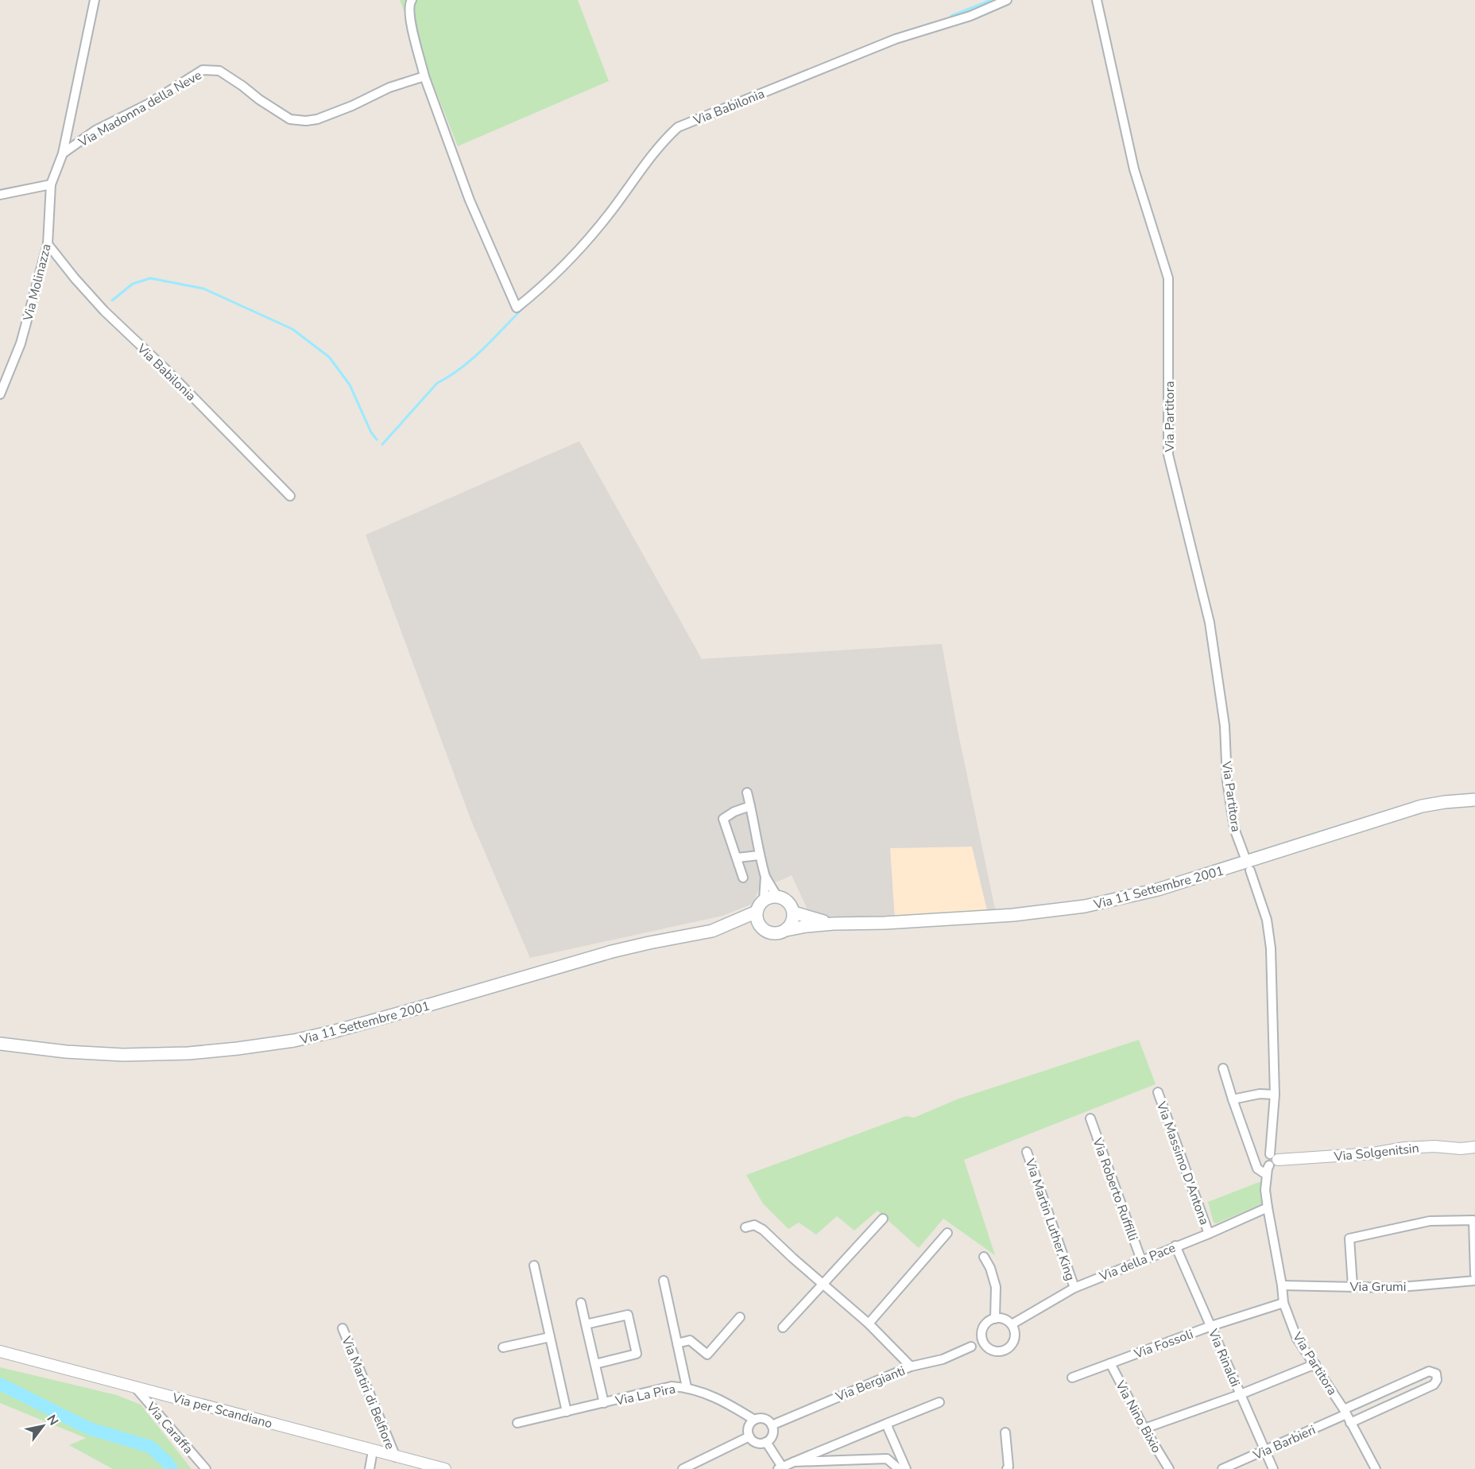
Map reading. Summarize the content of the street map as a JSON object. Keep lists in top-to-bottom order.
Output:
{
  "streets": {
    "main road": ["Via 11 Settembre 2001"],
    "street": [
      "Via Babilonia",
      "Via Madonna della Neve",
      "Via Molinazza",
      "Via Partitora",
      "Via Solgenitsin",
      "Via Massimo D'Antona",
      "Via Roberto Ruffilli",
      "Via Martin Luther King",
      "Via della Pace",
      "Via Grumi",
      "Via Fossoli",
      "Via Rinaldi",
      "Via Bergianti",
      "Via Martiri di Belfiore",
      "Via La Pira",
      "Via per Scandiano",
      "Via Nino Bixio",
      "Via Caraffa",
      "Via Barbieri"
    ]
  },
  "crossings": [
    ["Via Babilonia", "Via Madonna della Neve"],
    ["Via Babilonia", "Via Molinazza"],
    ["Via Madonna della Neve", "Via Molinazza"],
    ["Via Partitora", "Via 11 Settembre 2001"],
    ["Via Partitora", "Via Solgenitsin"],
    ["Via Partitora", "Via della Pace"],
    ["Via Partitora", "Via Grumi"],
    ["Via Partitora", "Via Fossoli"],
    ["Via Partitora", "Via Barbieri"],
    ["Via Massimo D'Antona", "Via della Pace"],
    ["Via Roberto Ruffilli", "Via della Pace"],
    ["Via Martin Luther King", "Via della Pace"],
    ["Via della Pace", "Via Rinaldi"],
    ["Via della Pace", "Via Bergianti"],
    ["Via Fossoli", "Via Rinaldi"],
    ["Via Fossoli", "Via Nino Bixio"],
    ["Via Rinaldi", "Via Barbieri"],
    ["Via Bergianti", "Via La Pira"],
    ["Via Martiri di Belfiore", "Via per Scandiano"],
    ["Via per Scandiano", "Via Caraffa"]
  ],
  "north": "top right"
}
